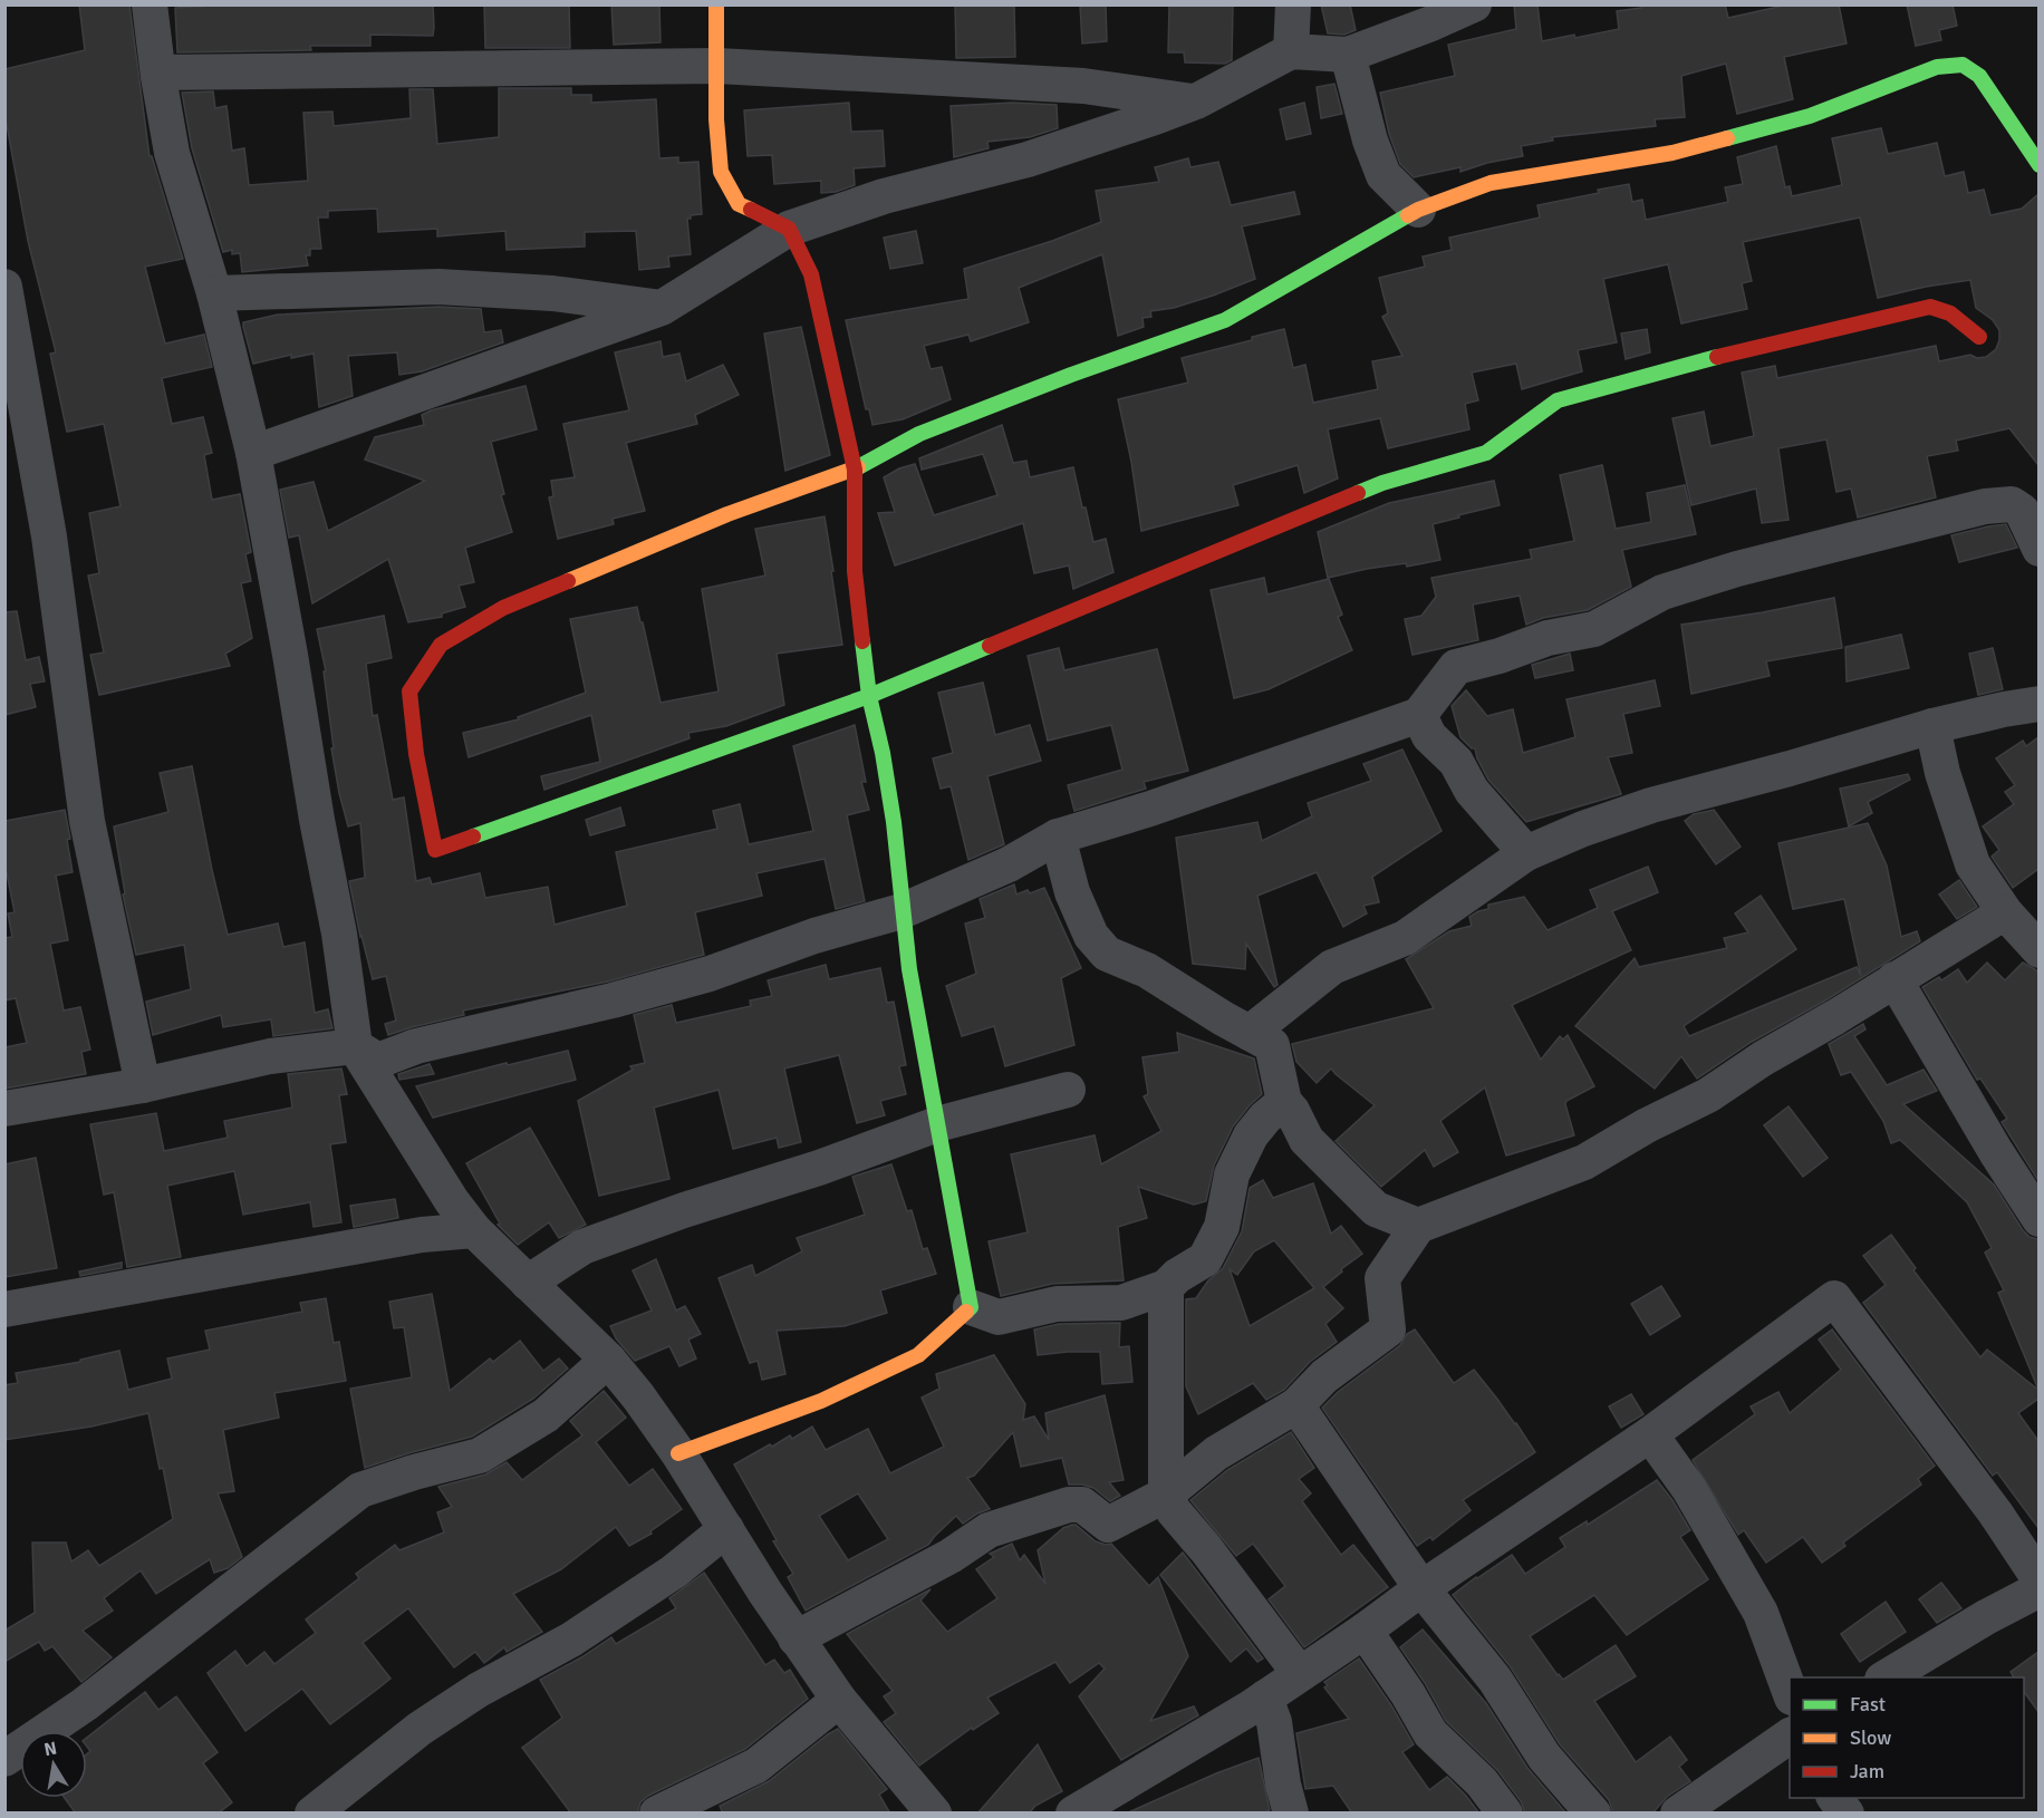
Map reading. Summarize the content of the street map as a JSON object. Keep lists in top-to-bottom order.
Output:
{
  "legend": ["Fast", "Slow", "Jam"],
  "north": "top"
}
